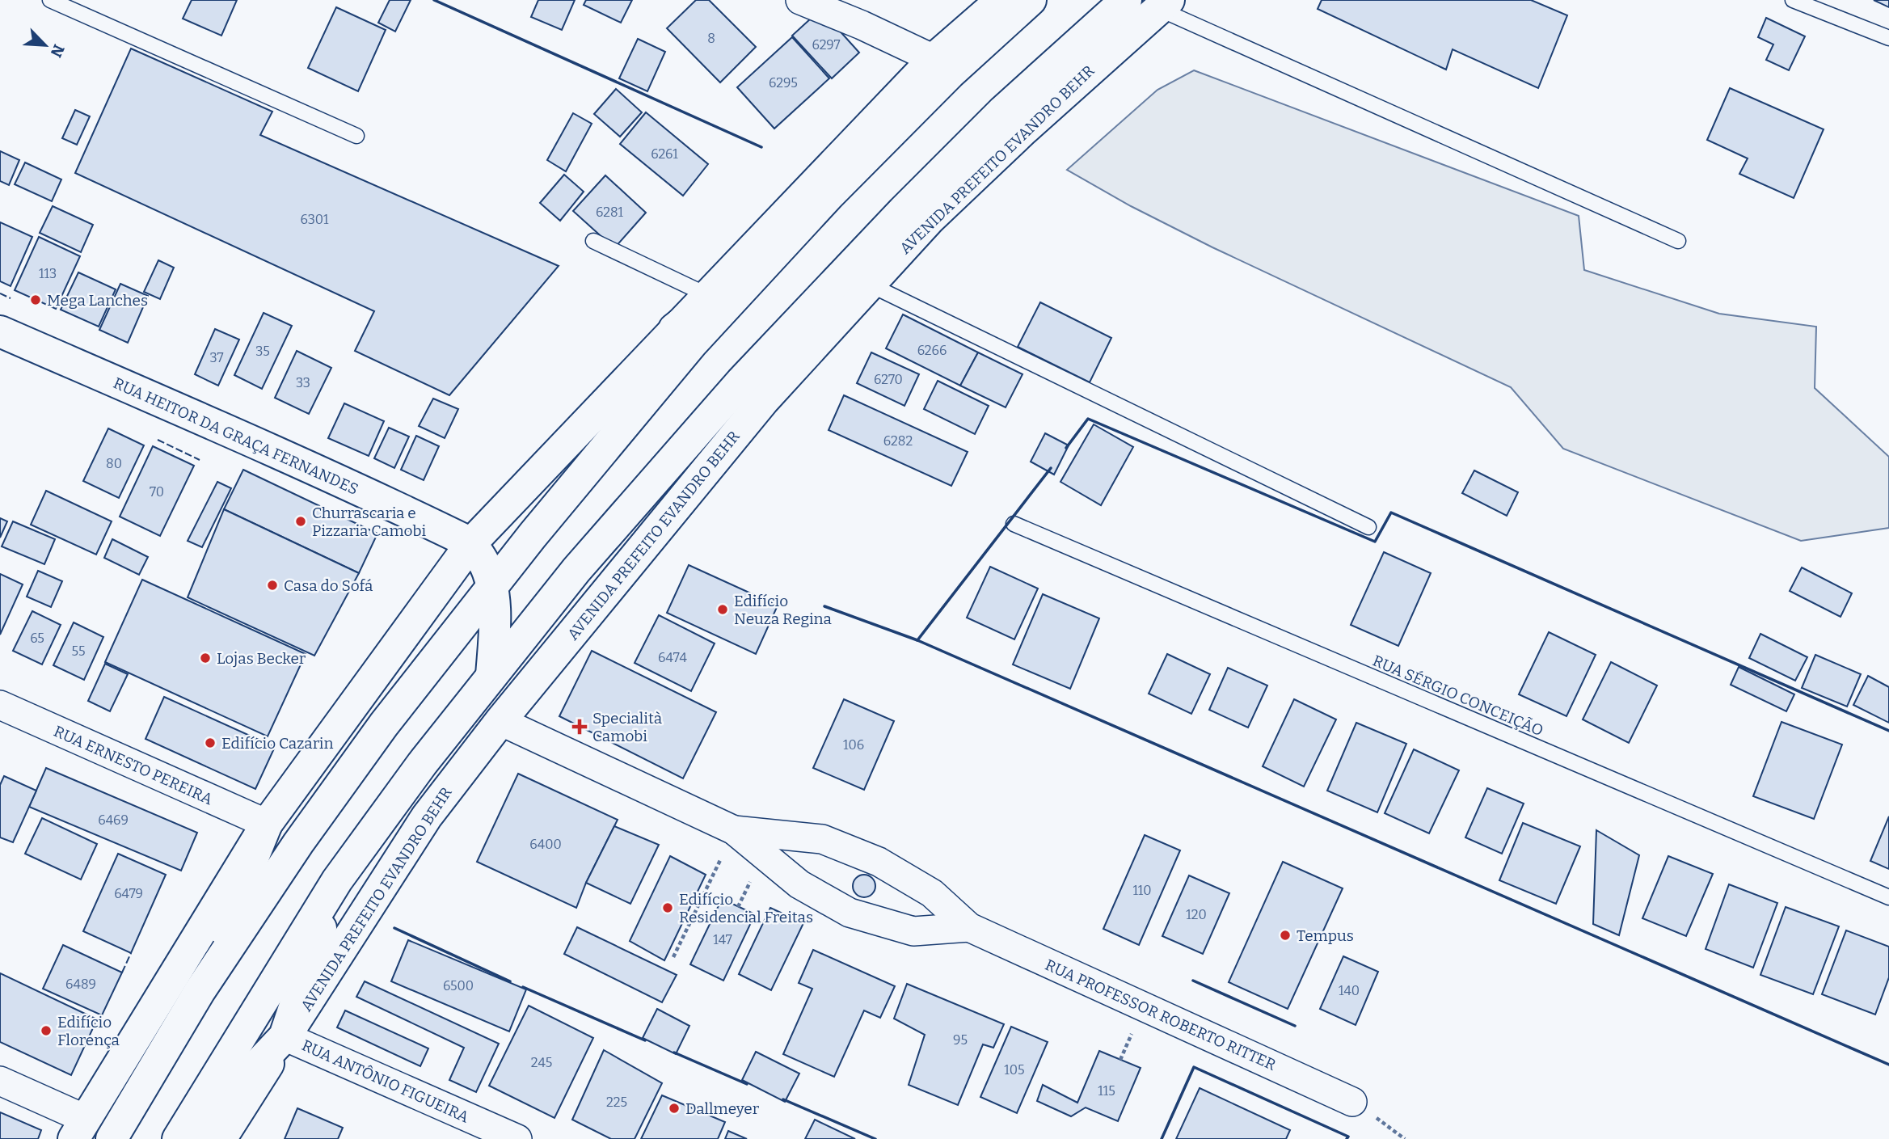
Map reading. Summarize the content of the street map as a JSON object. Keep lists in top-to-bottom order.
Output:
{
  "streets": {
    "main road": ["AVENIDA PREFEITO EVANDRO BEHR", "RUA HEITOR DA GRAÇA FERNANDES"],
    "street": ["RUA ERNESTO PEREIRA", "RUA PROFESSOR ROBERTO RITTER", "RUA ANTÔNIO FIGUEIRA"],
    "lane": ["RUA SÉRGIO CONCEIÇÃO"]
  },
  "crossings": [
    ["AVENIDA PREFEITO EVANDRO BEHR", "RUA PROFESSOR ROBERTO RITTER"],
    ["AVENIDA PREFEITO EVANDRO BEHR", "RUA ANTÔNIO FIGUEIRA"]
  ],
  "places": {
    "other": [
      "Mega Lanches",
      "Churrascaria e Pizzaria Camobi",
      "Casa do Sofá",
      "Edifício Neuza Regina",
      "Lojas Becker",
      "Edifício Cazarin",
      "Edifício Residencial Freitas",
      "Tempus",
      "Edifício Florença",
      "Dallmeyer"
    ],
    "health": ["Specialità Camobi"]
  },
  "house_numbers": [
    "8",
    "6297",
    "6295",
    "6261",
    "6281",
    "6301",
    "113",
    "6266",
    "35",
    "37",
    "6270",
    "33",
    "6282",
    "80",
    "70",
    "65",
    "55",
    "6474",
    "106",
    "6469",
    "6400",
    "110",
    "6479",
    "120",
    "147",
    "6489",
    "6500",
    "140",
    "95",
    "245",
    "105",
    "115",
    "225"
  ],
  "north": "bottom right"
}
